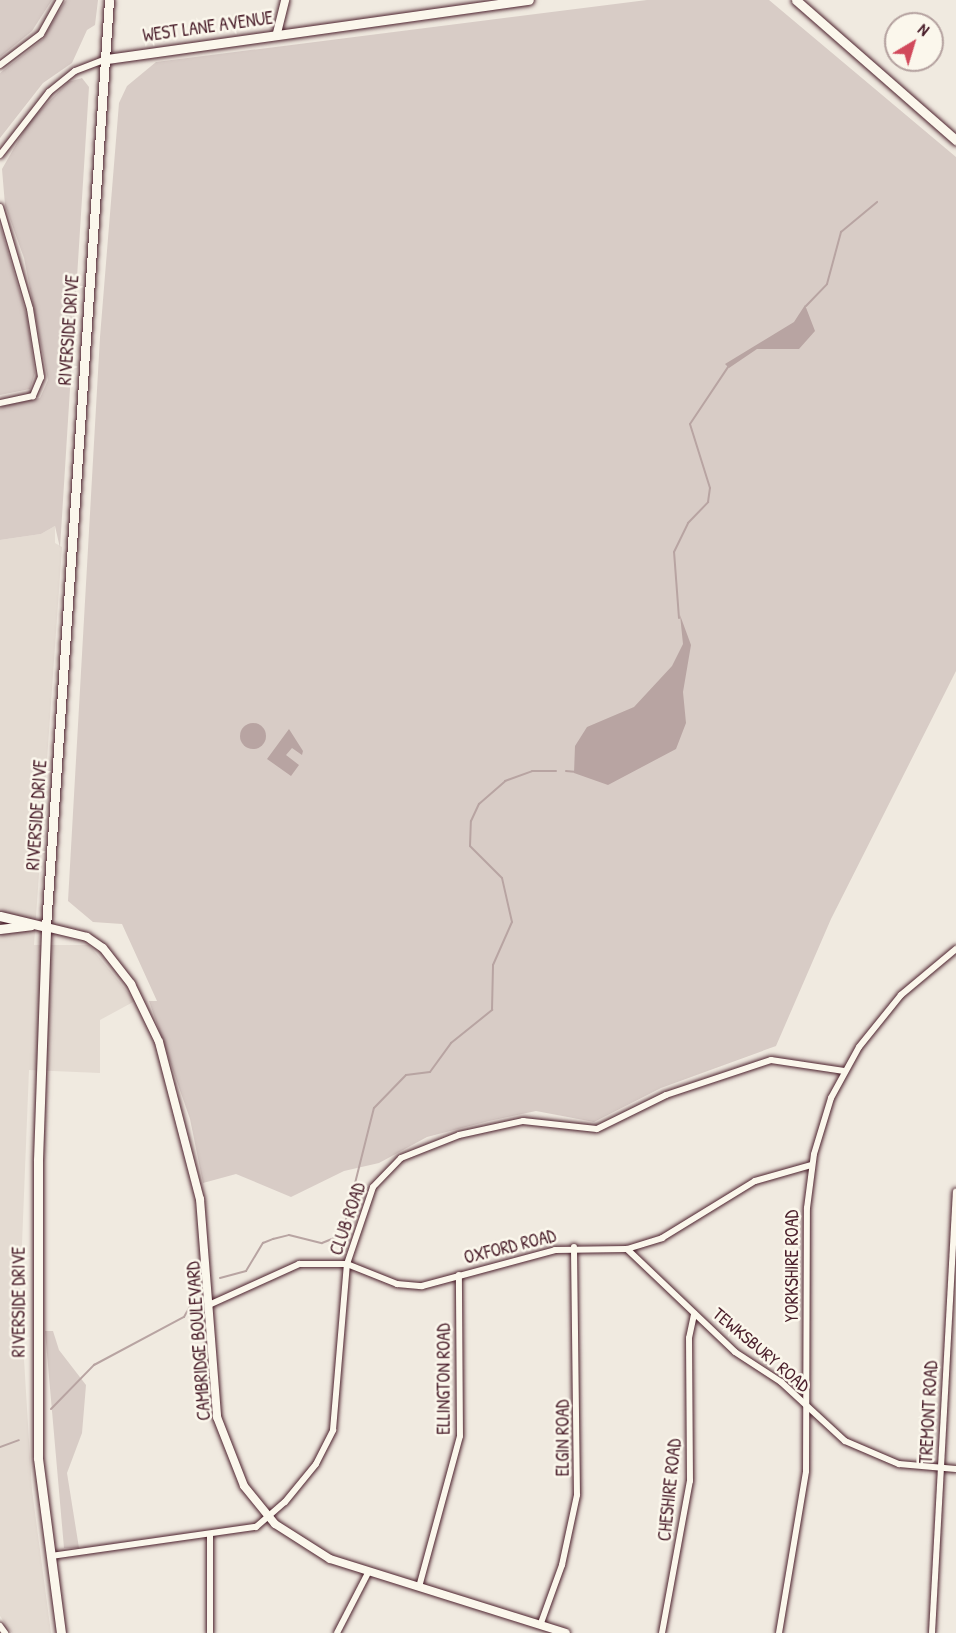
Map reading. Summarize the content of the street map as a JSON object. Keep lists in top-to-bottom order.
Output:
{
  "streets": {
    "main road": ["WEST LANE AVENUE", "RIVERSIDE DRIVE"],
    "street": [
      "CLUB ROAD",
      "OXFORD ROAD",
      "YORKSHIRE ROAD",
      "CAMBRIDGE BOULEVARD",
      "TEWKSBURY ROAD",
      "ELLINGTON ROAD",
      "TREMONT ROAD",
      "ELGIN ROAD",
      "CHESHIRE ROAD"
    ]
  },
  "crossings": [
    ["WEST LANE AVENUE", "RIVERSIDE DRIVE"],
    ["RIVERSIDE DRIVE", "CLUB ROAD"],
    ["RIVERSIDE DRIVE", "CAMBRIDGE BOULEVARD"],
    ["CLUB ROAD", "OXFORD ROAD"],
    ["CLUB ROAD", "YORKSHIRE ROAD"],
    ["CLUB ROAD", "CAMBRIDGE BOULEVARD"],
    ["OXFORD ROAD", "YORKSHIRE ROAD"],
    ["OXFORD ROAD", "CAMBRIDGE BOULEVARD"],
    ["OXFORD ROAD", "TEWKSBURY ROAD"],
    ["OXFORD ROAD", "ELLINGTON ROAD"],
    ["OXFORD ROAD", "ELGIN ROAD"],
    ["YORKSHIRE ROAD", "TEWKSBURY ROAD"],
    ["CAMBRIDGE BOULEVARD", "ELLINGTON ROAD"],
    ["CAMBRIDGE BOULEVARD", "ELGIN ROAD"],
    ["TEWKSBURY ROAD", "TREMONT ROAD"],
    ["TEWKSBURY ROAD", "CHESHIRE ROAD"]
  ],
  "north": "top right"
}
